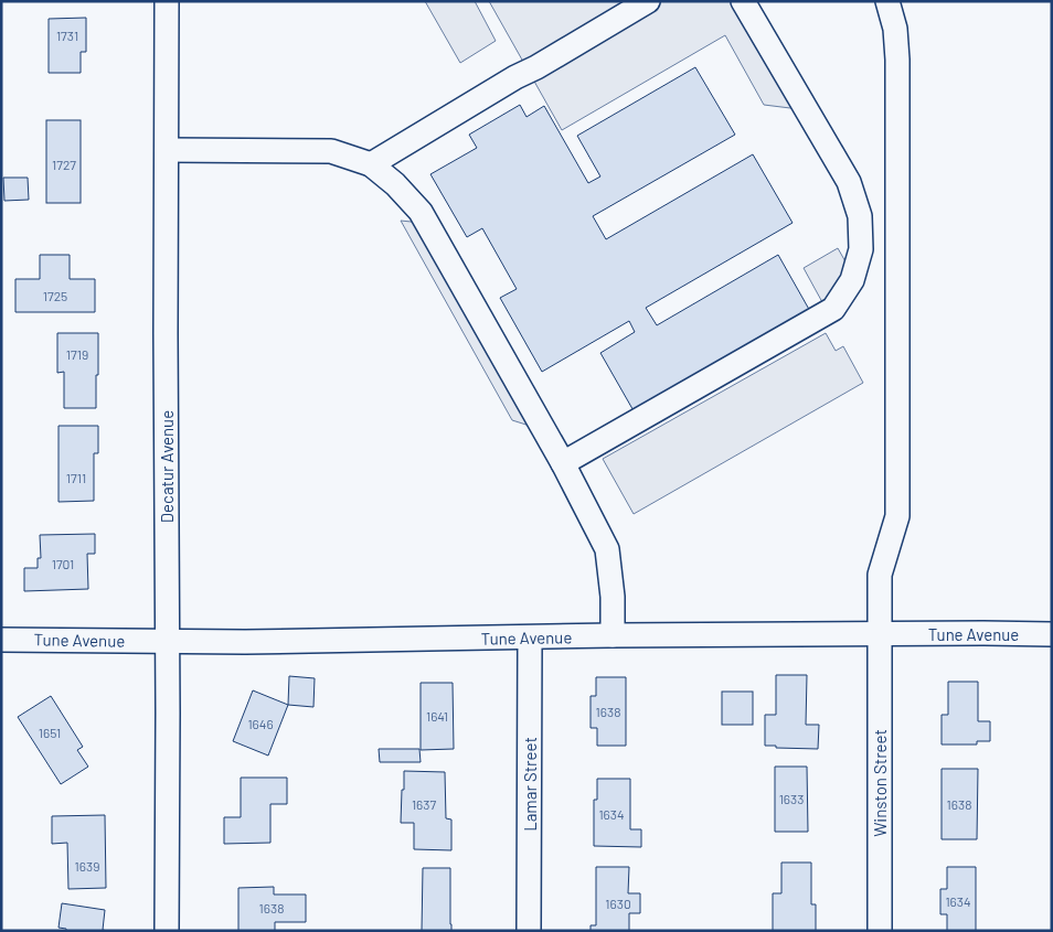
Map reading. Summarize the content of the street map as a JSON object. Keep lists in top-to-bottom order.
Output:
{
  "streets": {
    "street": [
      "Decatur Avenue",
      "Tune Avenue",
      "Winston Street",
      "Lamar Street"
    ]
  },
  "crossings": [
    ["Decatur Avenue", "Tune Avenue"],
    ["Tune Avenue", "Winston Street"],
    ["Tune Avenue", "Lamar Street"]
  ],
  "house_numbers": [
    "1731",
    "1727",
    "1725",
    "1719",
    "1711",
    "1701",
    "1638",
    "1641",
    "1646",
    "1651",
    "1633",
    "1637",
    "1638",
    "1634",
    "1639",
    "1634",
    "1630",
    "1638"
  ]
}
